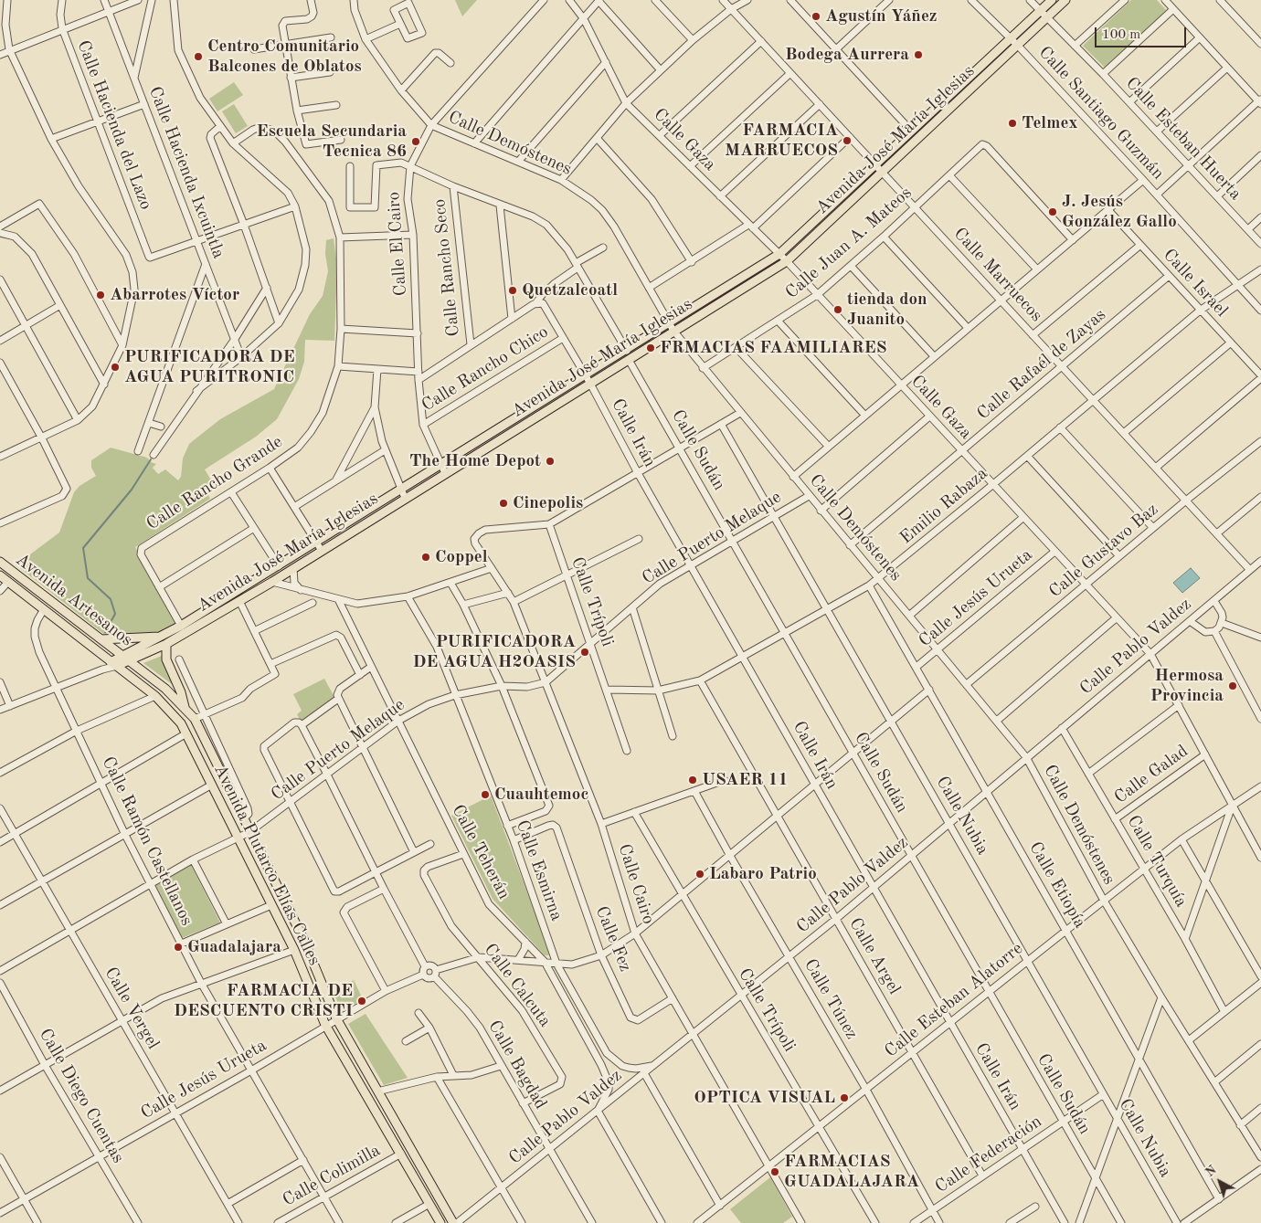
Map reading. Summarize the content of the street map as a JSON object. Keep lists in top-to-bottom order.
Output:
{
  "streets": {
    "main road": ["Avenida José María Iglesias", "Avenida Artesanos", "Avenida Plutarco Elías Calles"],
    "street": [
      "Calle Santiago Guzmán",
      "Calle Hacienda del Lazo",
      "Calle Esteban Huerta",
      "Calle Gaza",
      "Calle Demóstenes",
      "Calle Hacienda Ixcuintla",
      "Calle Juan A. Mateos",
      "Calle El Cairo",
      "Calle Rancho Seco",
      "Calle Marruecos",
      "Calle Israel",
      "Calle Rafaél de Zayas",
      "Calle Rancho Chico",
      "Calle Irán",
      "Calle Sudán",
      "Calle Rancho Grande",
      "Emilio Rabaza",
      "Calle Puerto Melaque",
      "Calle Gustavo Baz",
      "Calle Jesús Urueta",
      "Calle Trípoli",
      "Calle Pablo Valdez",
      "Calle Galad",
      "Calle Nubia",
      "Calle Ramón Castellanos",
      "Calle Teherán",
      "Calle Turquía",
      "Calle Esmirna",
      "Calle Cairo",
      "Calle Etiopía",
      "Calle Fez",
      "Calle Argel",
      "Calle Calcuta",
      "Calle Túnez",
      "Calle Esteban Alatorre",
      "Calle Vergel",
      "Calle Bagdad",
      "Calle Diego Cuentas",
      "Calle Federación",
      "Calle Colimilla"
    ]
  },
  "crossings": [
    ["Calle Santiago Guzmán", "Avenida José María Iglesias"],
    ["Calle Santiago Guzmán", "Emilio Rabaza"],
    ["Calle Santiago Guzmán", "Calle Puerto Melaque"],
    ["Calle Hacienda del Lazo", "Calle Hacienda Ixcuintla"],
    ["Calle Esteban Huerta", "Avenida José María Iglesias"],
    ["Calle Gaza", "Avenida José María Iglesias"],
    ["Calle Gaza", "Calle Juan A. Mateos"],
    ["Calle Gaza", "Calle Rafaél de Zayas"],
    ["Calle Gaza", "Emilio Rabaza"],
    ["Calle Gaza", "Calle Puerto Melaque"],
    ["Calle Gaza", "Calle Gustavo Baz"],
    ["Calle Gaza", "Calle Jesús Urueta"],
    ["Calle Gaza", "Calle Pablo Valdez"],
    ["Calle Gaza", "Calle Galad"],
    ["Calle Gaza", "Calle Esteban Alatorre"],
    ["Avenida José María Iglesias", "Calle Demóstenes"],
    ["Avenida José María Iglesias", "Calle El Cairo"],
    ["Avenida José María Iglesias", "Calle Marruecos"],
    ["Avenida José María Iglesias", "Calle Irán"],
    ["Avenida José María Iglesias", "Calle Sudán"],
    ["Avenida José María Iglesias", "Avenida Artesanos"],
    ["Avenida José María Iglesias", "Calle Ramón Castellanos"],
    ["Avenida José María Iglesias", "Avenida Plutarco Elías Calles"],
    ["Calle Demóstenes", "Calle Juan A. Mateos"],
    ["Calle Demóstenes", "Calle El Cairo"],
    ["Calle Demóstenes", "Calle Rafaél de Zayas"],
    ["Calle Demóstenes", "Emilio Rabaza"],
    ["Calle Demóstenes", "Calle Puerto Melaque"],
    ["Calle Demóstenes", "Calle Gustavo Baz"],
    ["Calle Demóstenes", "Calle Jesús Urueta"],
    ["Calle Demóstenes", "Calle Pablo Valdez"],
    ["Calle Demóstenes", "Calle Esteban Alatorre"],
    ["Calle Juan A. Mateos", "Calle Marruecos"],
    ["Calle Juan A. Mateos", "Calle Puerto Melaque"],
    ["Calle El Cairo", "Calle Rancho Chico"],
    ["Calle Marruecos", "Calle Rafaél de Zayas"],
    ["Calle Marruecos", "Emilio Rabaza"],
    ["Calle Marruecos", "Calle Puerto Melaque"],
    ["Calle Marruecos", "Calle Gustavo Baz"],
    ["Calle Marruecos", "Calle Pablo Valdez"],
    ["Calle Israel", "Calle Rafaél de Zayas"],
    ["Calle Israel", "Emilio Rabaza"],
    ["Calle Israel", "Calle Puerto Melaque"],
    ["Calle Rancho Chico", "Calle Irán"],
    ["Calle Irán", "Emilio Rabaza"],
    ["Calle Irán", "Calle Puerto Melaque"],
    ["Calle Irán", "Calle Pablo Valdez"],
    ["Calle Irán", "Calle Esteban Alatorre"],
    ["Calle Irán", "Calle Federación"],
    ["Calle Sudán", "Emilio Rabaza"],
    ["Calle Sudán", "Calle Puerto Melaque"],
    ["Calle Sudán", "Calle Pablo Valdez"],
    ["Calle Sudán", "Calle Esteban Alatorre"],
    ["Calle Sudán", "Calle Federación"],
    ["Emilio Rabaza", "Calle Trípoli"],
    ["Emilio Rabaza", "Calle Nubia"],
    ["Emilio Rabaza", "Calle Etiopía"],
    ["Emilio Rabaza", "Calle Argel"],
    ["Calle Puerto Melaque", "Calle Trípoli"],
    ["Calle Puerto Melaque", "Calle Nubia"],
    ["Calle Puerto Melaque", "Calle Ramón Castellanos"],
    ["Calle Puerto Melaque", "Calle Teherán"],
    ["Calle Puerto Melaque", "Avenida Plutarco Elías Calles"],
    ["Calle Puerto Melaque", "Calle Esmirna"],
    ["Calle Puerto Melaque", "Calle Cairo"],
    ["Calle Puerto Melaque", "Calle Vergel"],
    ["Calle Jesús Urueta", "Calle Ramón Castellanos"],
    ["Calle Jesús Urueta", "Avenida Plutarco Elías Calles"],
    ["Calle Jesús Urueta", "Calle Etiopía"],
    ["Calle Jesús Urueta", "Calle Vergel"],
    ["Calle Jesús Urueta", "Calle Diego Cuentas"],
    ["Avenida Artesanos", "Avenida Plutarco Elías Calles"],
    ["Calle Trípoli", "Calle Pablo Valdez"],
    ["Calle Trípoli", "Calle Cairo"],
    ["Calle Trípoli", "Calle Esteban Alatorre"],
    ["Calle Pablo Valdez", "Calle Nubia"],
    ["Calle Pablo Valdez", "Calle Teherán"],
    ["Calle Pablo Valdez", "Calle Turquía"],
    ["Calle Pablo Valdez", "Avenida Plutarco Elías Calles"],
    ["Calle Pablo Valdez", "Calle Esmirna"],
    ["Calle Pablo Valdez", "Calle Cairo"],
    ["Calle Pablo Valdez", "Calle Etiopía"],
    ["Calle Pablo Valdez", "Calle Argel"],
    ["Calle Pablo Valdez", "Calle Túnez"],
    ["Calle Pablo Valdez", "Calle Bagdad"],
    ["Calle Galad", "Calle Turquía"],
    ["Calle Nubia", "Calle Esteban Alatorre"],
    ["Calle Nubia", "Calle Federación"],
    ["Calle Ramón Castellanos", "Avenida Plutarco Elías Calles"],
    ["Calle Ramón Castellanos", "Calle Colimilla"],
    ["Calle Teherán", "Calle Calcuta"],
    ["Calle Turquía", "Calle Esteban Alatorre"],
    ["Avenida Plutarco Elías Calles", "Calle Colimilla"],
    ["Calle Esmirna", "Calle Fez"],
    ["Calle Cairo", "Calle Fez"],
    ["Calle Cairo", "Calle Esteban Alatorre"],
    ["Calle Etiopía", "Calle Esteban Alatorre"],
    ["Calle Argel", "Calle Esteban Alatorre"],
    ["Calle Argel", "Calle Federación"],
    ["Calle Calcuta", "Calle Bagdad"],
    ["Calle Túnez", "Calle Esteban Alatorre"],
    ["Calle Túnez", "Calle Federación"]
  ],
  "places": [
    "Agustín Yáñez",
    "Bodega Aurrera",
    "Centro Comunitario Balcones de Oblatos",
    "Telmex",
    "FARMACIA MARRUECOS",
    "Escuela Secundaria Tecnica 86",
    "J. Jesús González Gallo",
    "Quetzalcoatl",
    "Abarrotes Víctor",
    "tienda don Juanito",
    "FRMACIAS FAAMILIARES",
    "PURIFICADORA DE AGUA PURITRONIC",
    "The Home Depot",
    "Cinepolis",
    "Coppel",
    "PURIFICADORA DE AGUA H2OASIS",
    "Hermosa Provincia",
    "USAER 11",
    "Cuauhtemoc",
    "Labaro Patrio",
    "Guadalajara",
    "FARMACIA DE DESCUENTO CRISTI",
    "OPTICA VISUAL",
    "FARMACIAS GUADALAJARA"
  ],
  "scale_bar": "100 m",
  "north": "top left"
}
